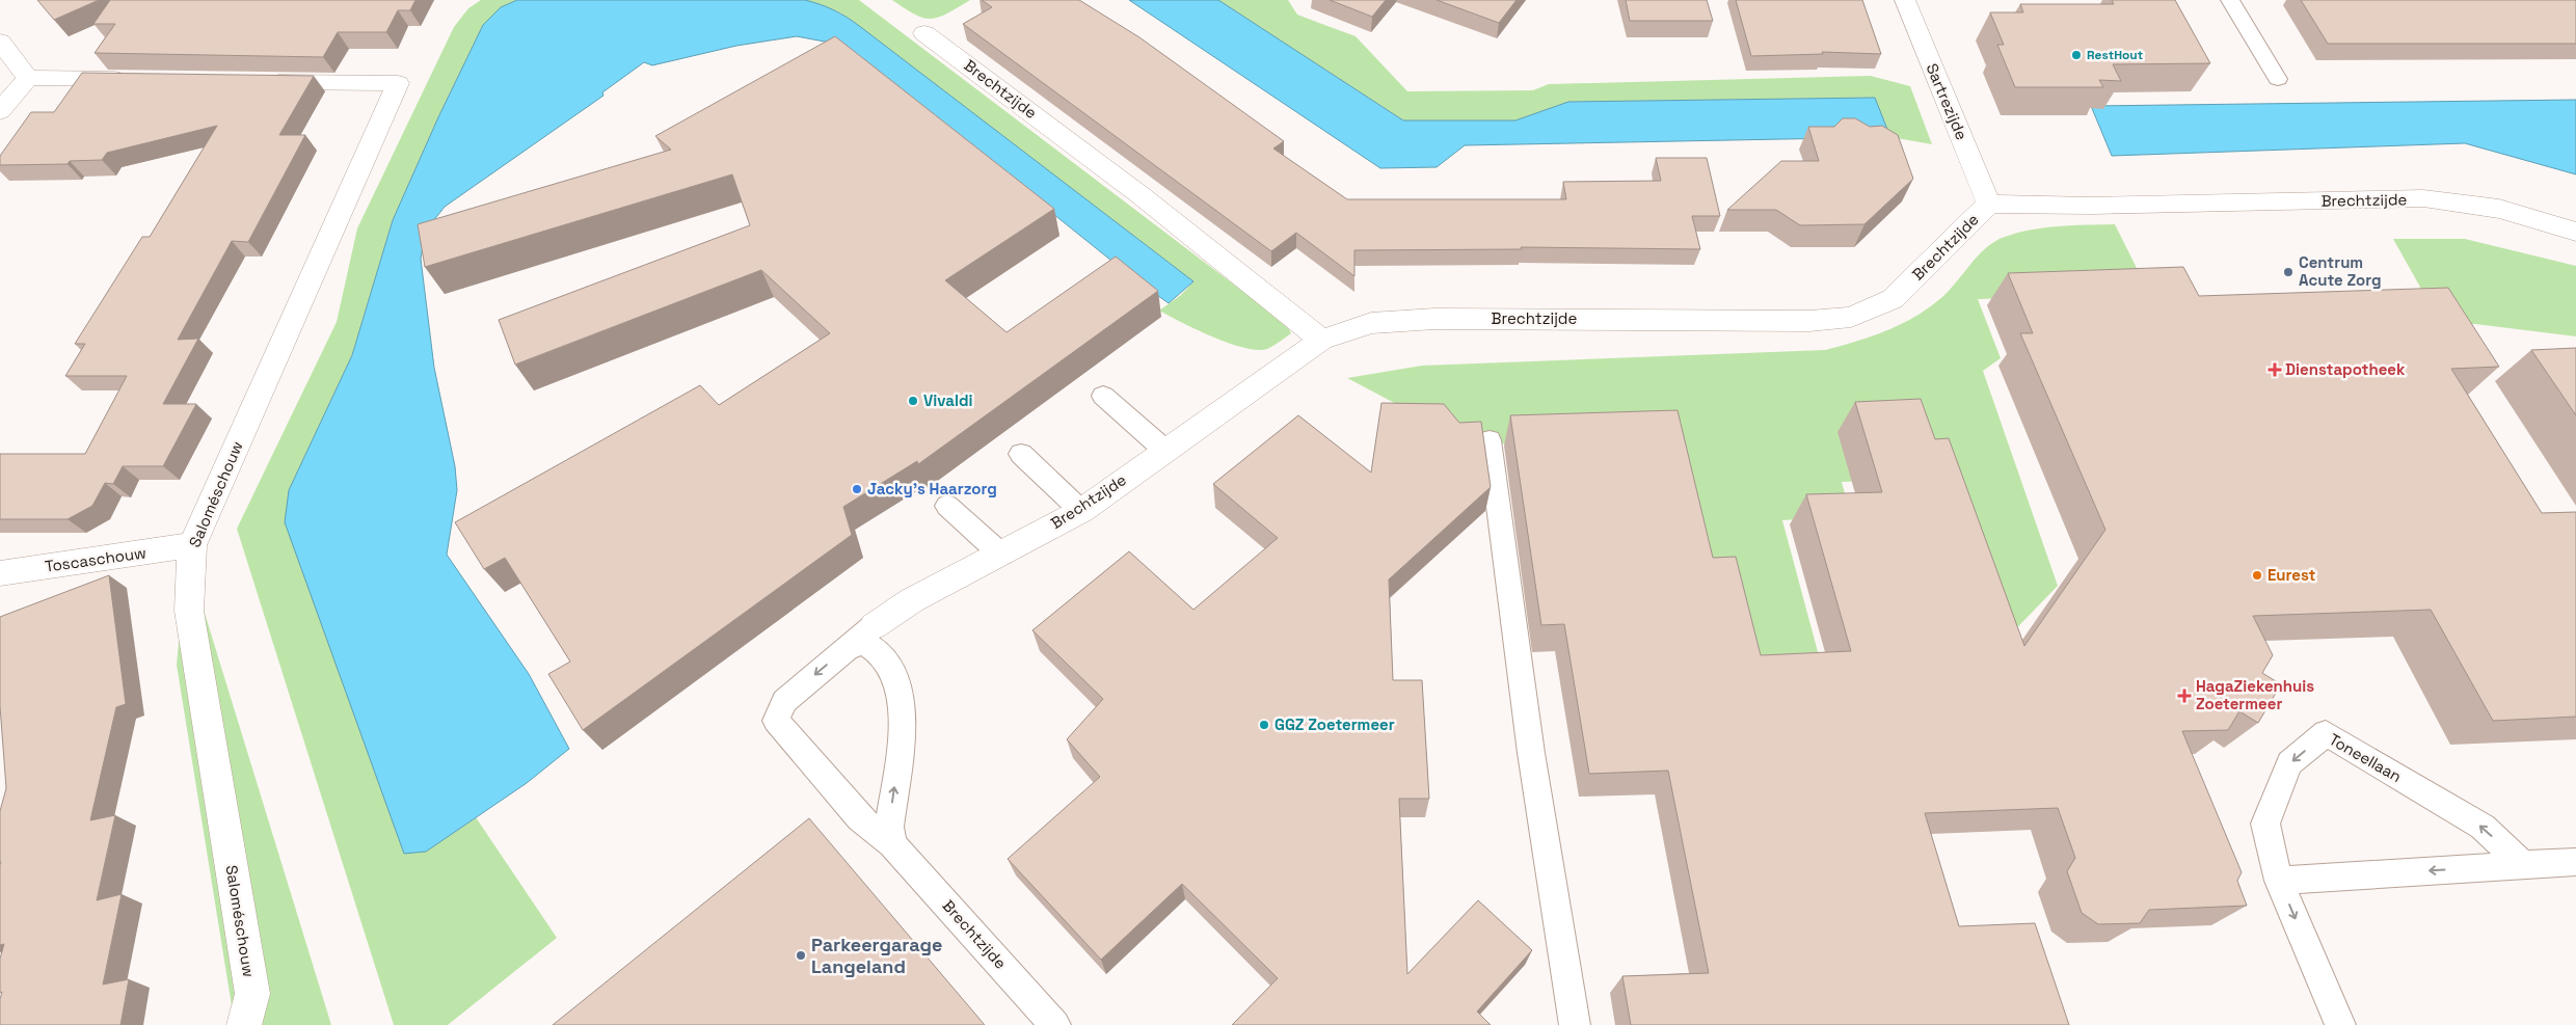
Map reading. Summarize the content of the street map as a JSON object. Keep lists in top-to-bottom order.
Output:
{
  "streets": {
    "street": [
      "Brechtzijde",
      "Sartrezijde",
      "Saloméschouw",
      "Toscaschouw"
    ],
    "lane": ["Toneellaan"]
  },
  "crossings": [
    ["Brechtzijde", "Sartrezijde"],
    ["Saloméschouw", "Toscaschouw"]
  ],
  "places": {
    "other": [
      "RestHout",
      "Centrum Acute Zorg",
      "Vivaldi",
      "Jacky's Haarzorg",
      "Eurest",
      "GGZ Zoetermeer",
      "Parkeergarage Langeland"
    ],
    "health": ["Dienstapotheek", "HagaZiekenhuis Zoetermeer"]
  }
}
